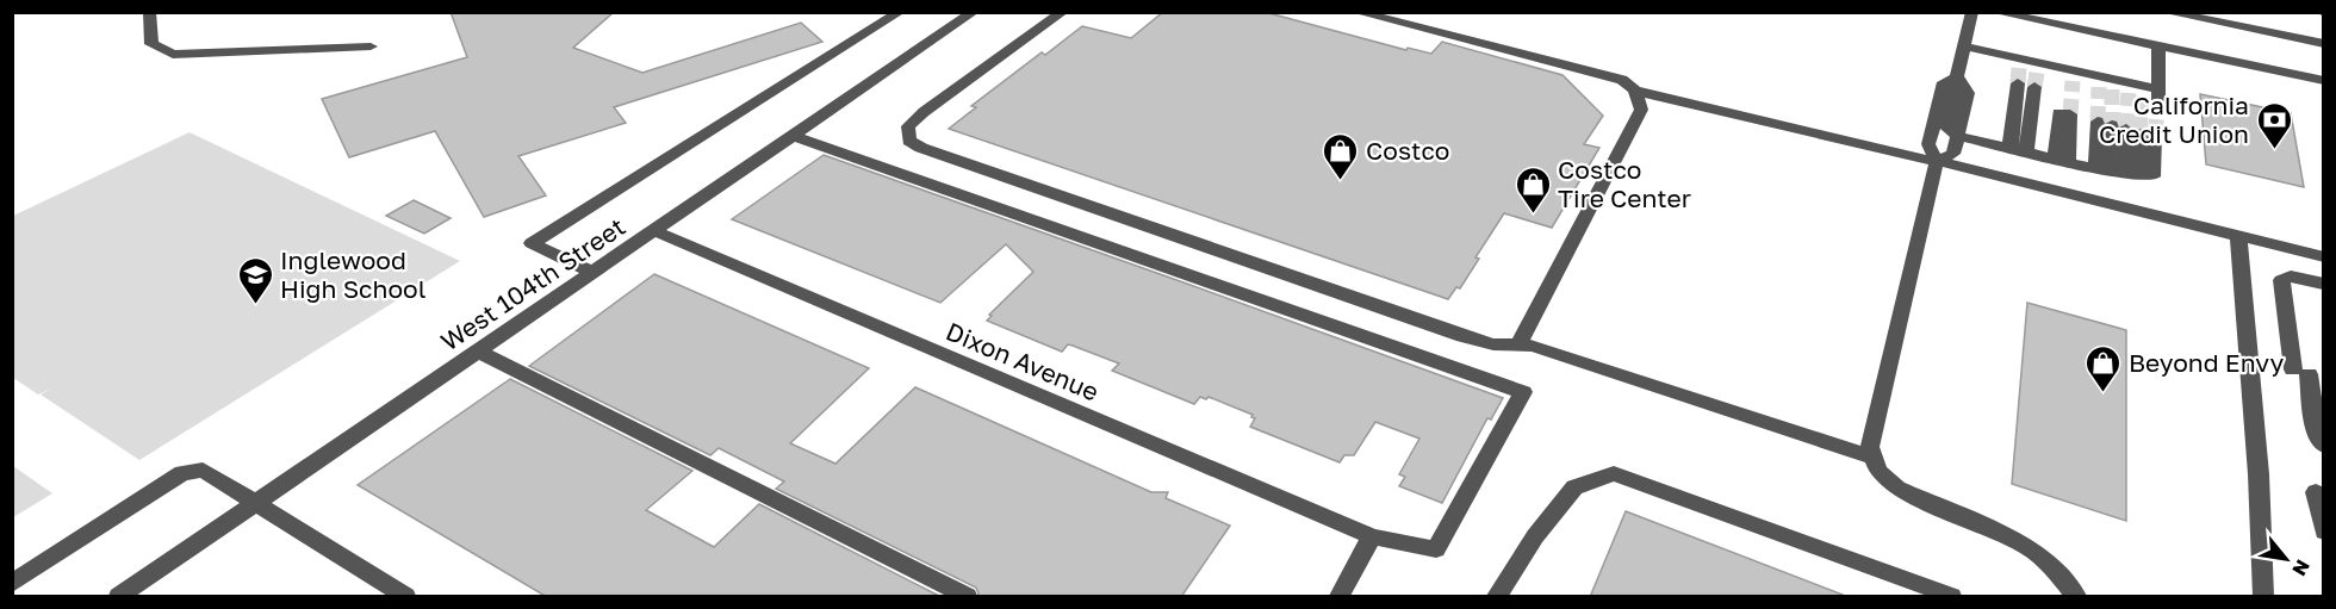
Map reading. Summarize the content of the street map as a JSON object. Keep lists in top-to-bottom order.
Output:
{
  "streets": {
    "street": ["West 104th Street", "Dixon Avenue"]
  },
  "crossings": [
    ["West 104th Street", "Dixon Avenue"]
  ],
  "places": {
    "bank": ["California Credit Union"],
    "shop": ["Costco", "Costco Tire Center", "Beyond Envy"],
    "school or university": ["Inglewood High School"]
  },
  "north": "bottom right"
}
